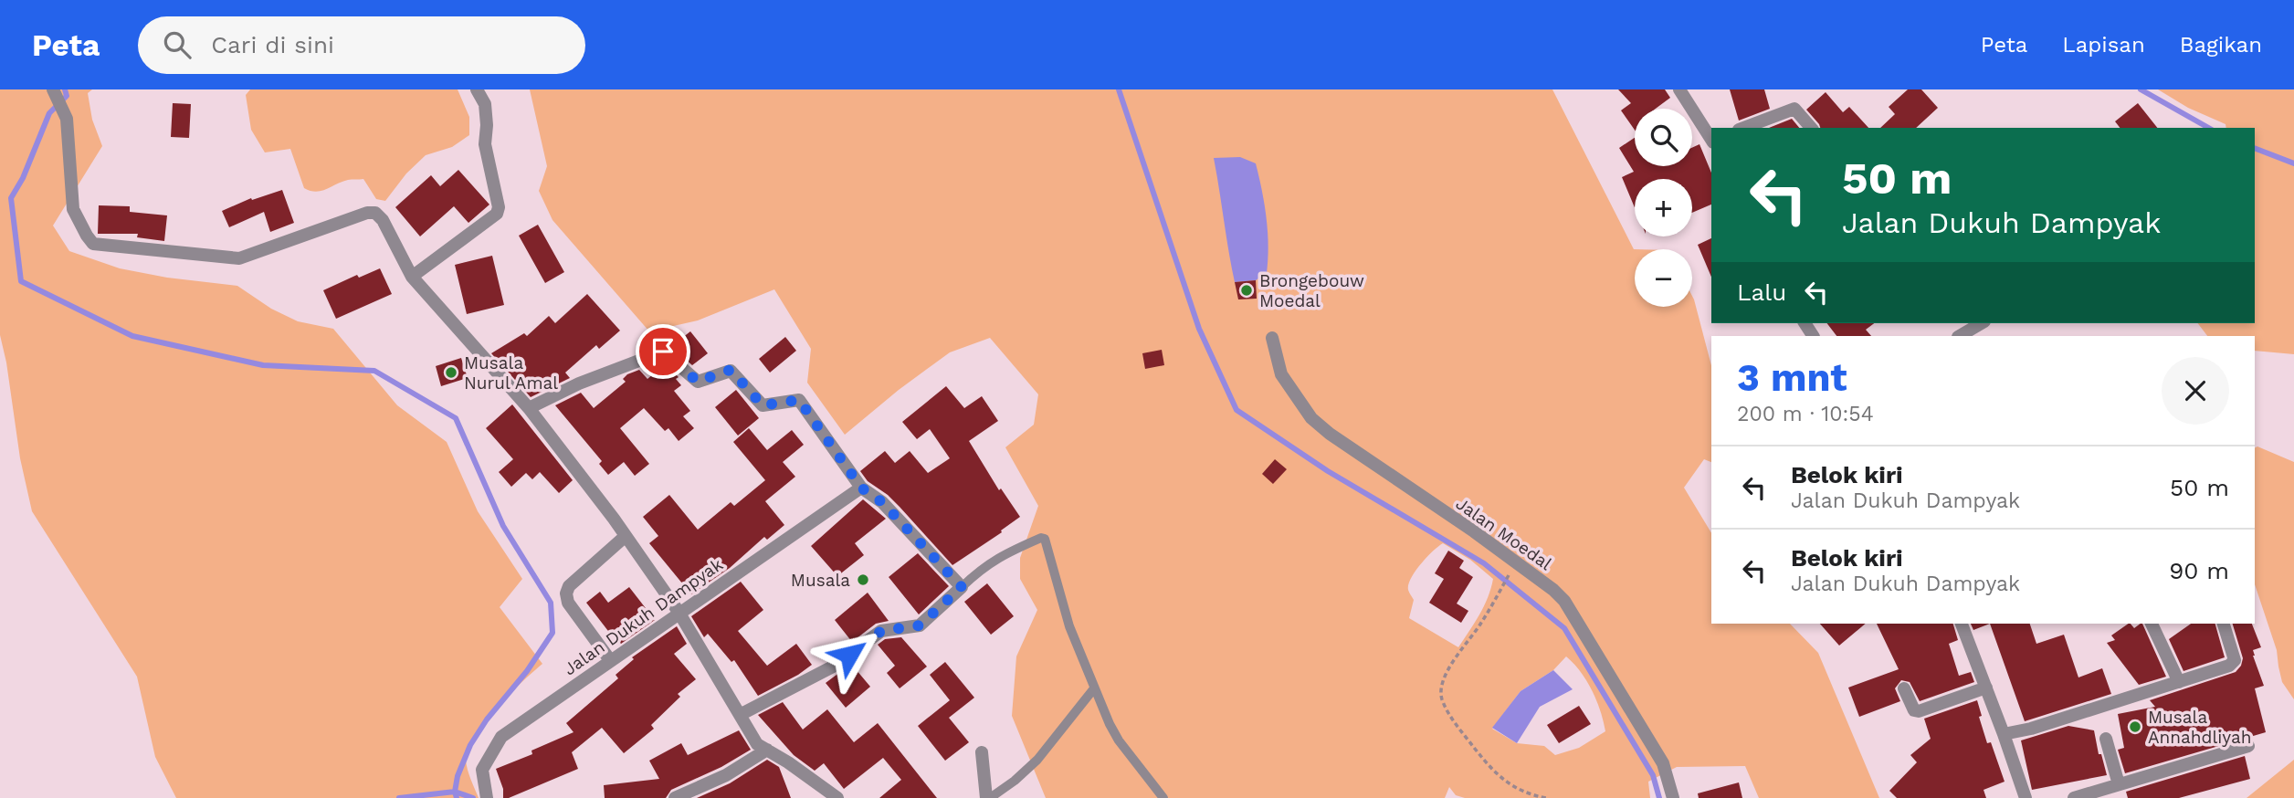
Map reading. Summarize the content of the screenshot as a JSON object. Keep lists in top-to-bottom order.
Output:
{
  "streets": {
    "street": ["Jalan Moedal", "Jalan Dukuh Dampyak"]
  },
  "places": [
    "Brongebouw Moedal",
    "Musala Nurul Amal",
    "Musala",
    "Musala Annahdliyah"
  ],
  "page": {
    "header": "Peta",
    "search": "Cari di sini",
    "nav": ["Peta", "Lapisan", "Bagikan"],
    "map_buttons": ["+", "−"],
    "turn": ["50 m", "Jalan Dukuh Dampyak"],
    "then": "Lalu",
    "heading": ["3 mnt", "200 m · 10:54"],
    "list": [
      {
        "name": "Belok kiri",
        "note": "Jalan Dukuh Dampyak",
        "value": "50 m"
      },
      {
        "name": "Belok kiri",
        "note": "Jalan Dukuh Dampyak",
        "value": "90 m"
      }
    ]
  }
}
